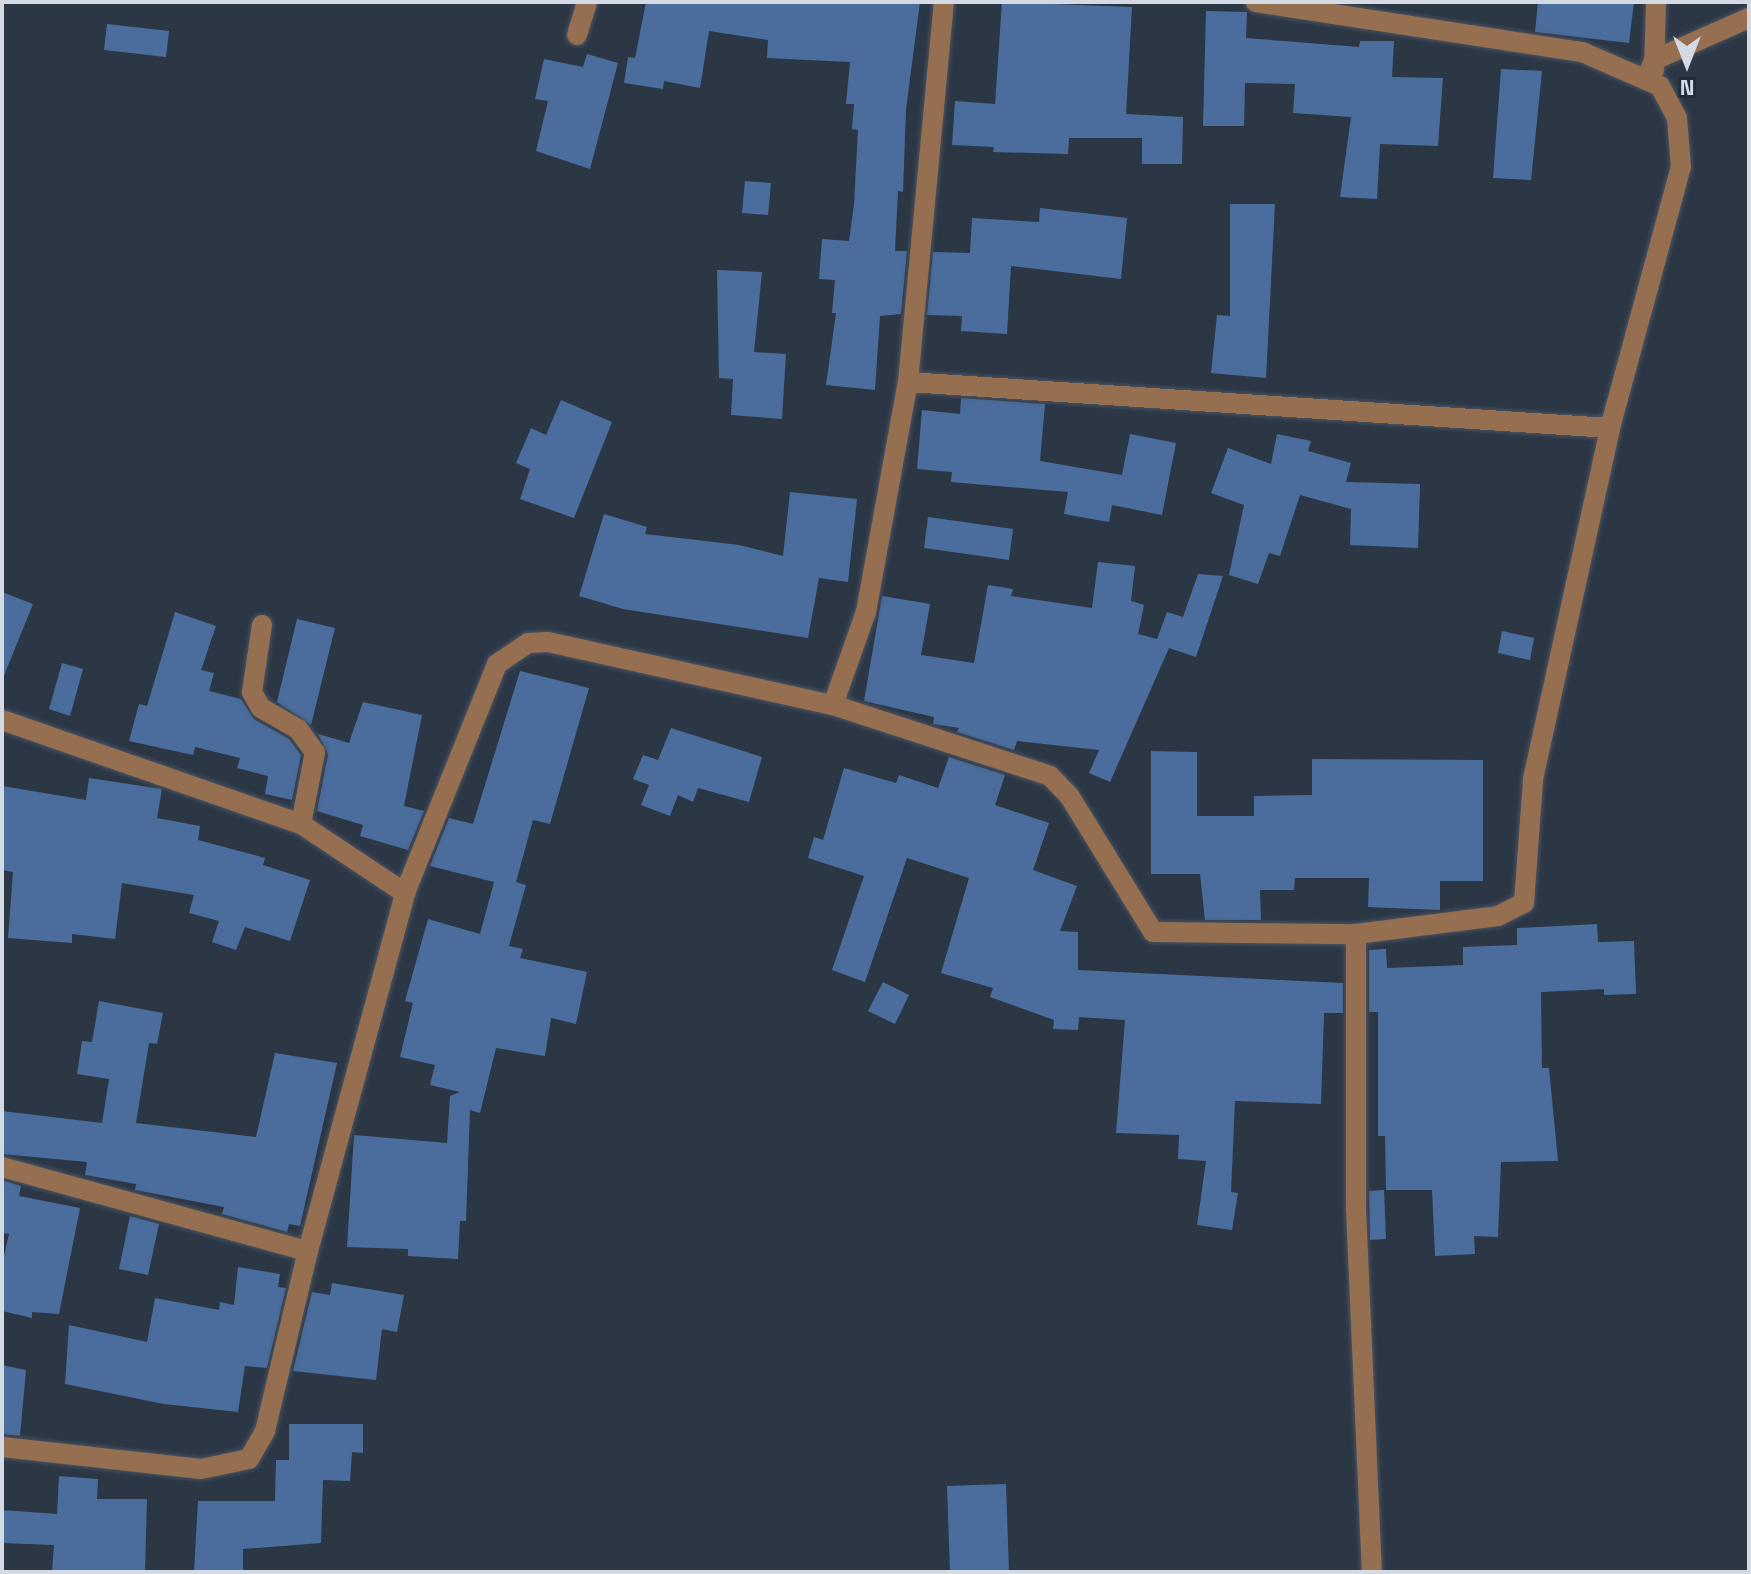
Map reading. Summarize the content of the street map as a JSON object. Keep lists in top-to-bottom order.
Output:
{
  "north": "bottom"
}
